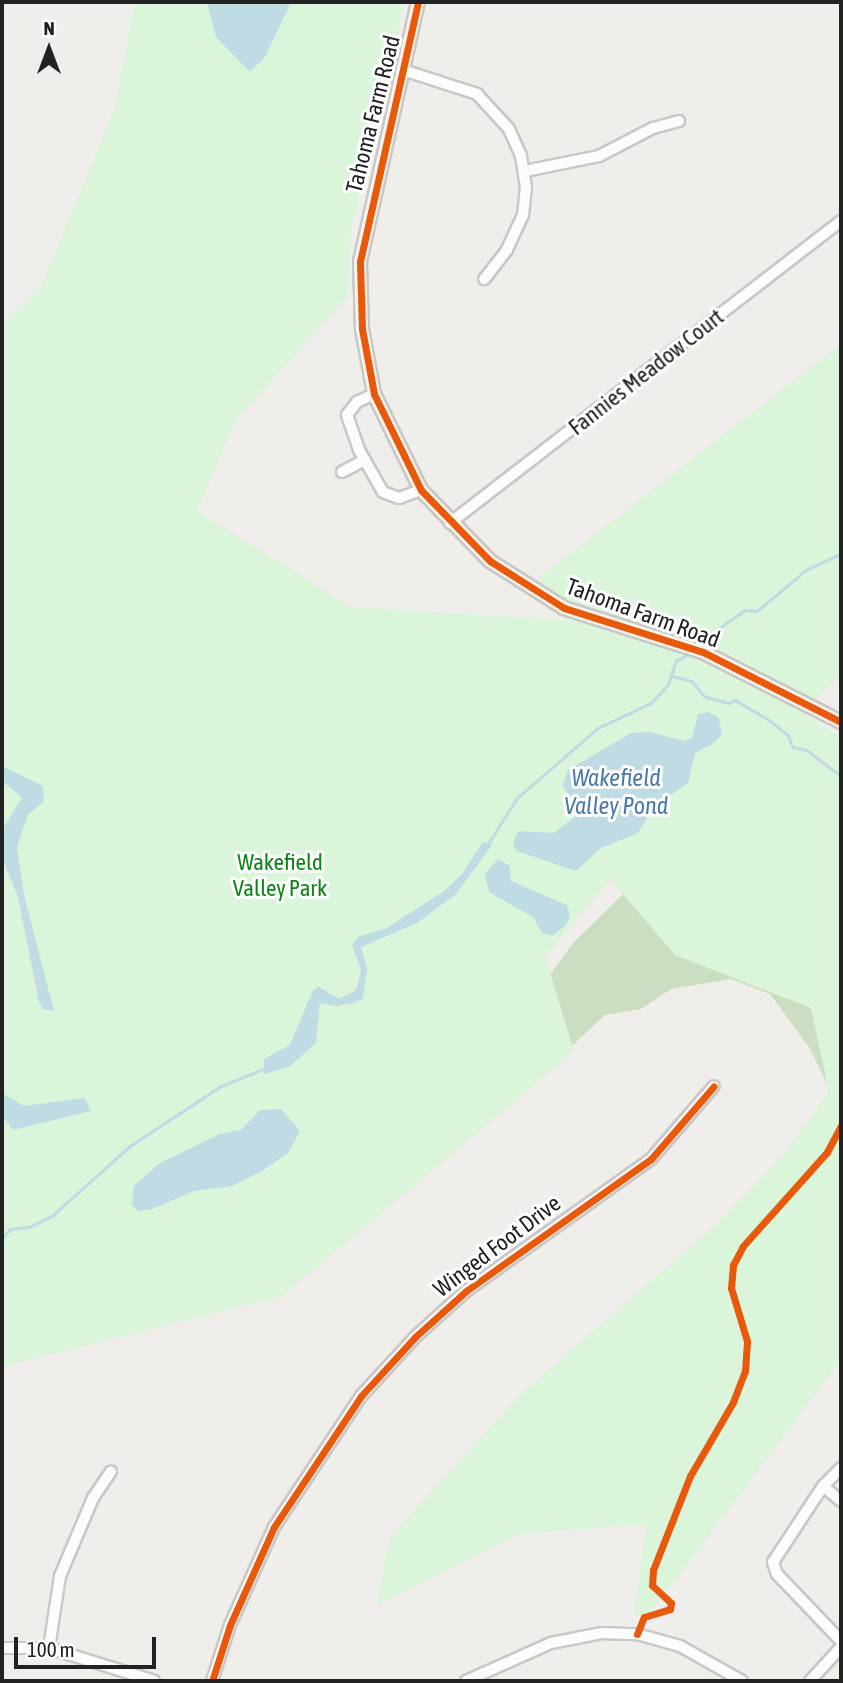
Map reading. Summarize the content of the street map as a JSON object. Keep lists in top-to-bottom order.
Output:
{
  "streets": {
    "street": ["Tahoma Farm Road", "Fannies Meadow Court", "Winged Foot Drive"]
  },
  "crossings": [
    ["Tahoma Farm Road", "Fannies Meadow Court"]
  ],
  "water": ["Wakefield Valley Pond"],
  "parks": ["Wakefield Valley Park"],
  "scale_bar": "100 m",
  "north": "top"
}
